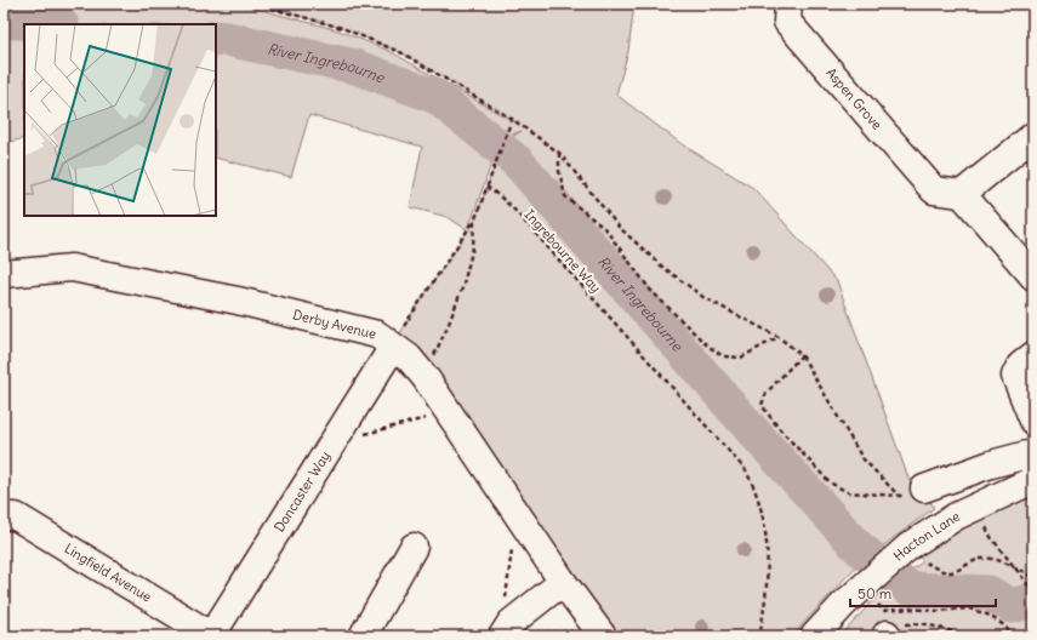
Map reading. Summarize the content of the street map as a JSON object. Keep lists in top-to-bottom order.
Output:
{
  "streets": {
    "street": [
      "Aspen Grove",
      "Derby Avenue",
      "Doncaster Way",
      "Hacton Lane",
      "Lingfield Avenue"
    ],
    "path": ["Ingrebourne Way"]
  },
  "crossings": [
    ["Derby Avenue", "Doncaster Way"],
    ["Doncaster Way", "Lingfield Avenue"]
  ],
  "water": ["River Ingrebourne"],
  "scale_bar": "50 m"
}
